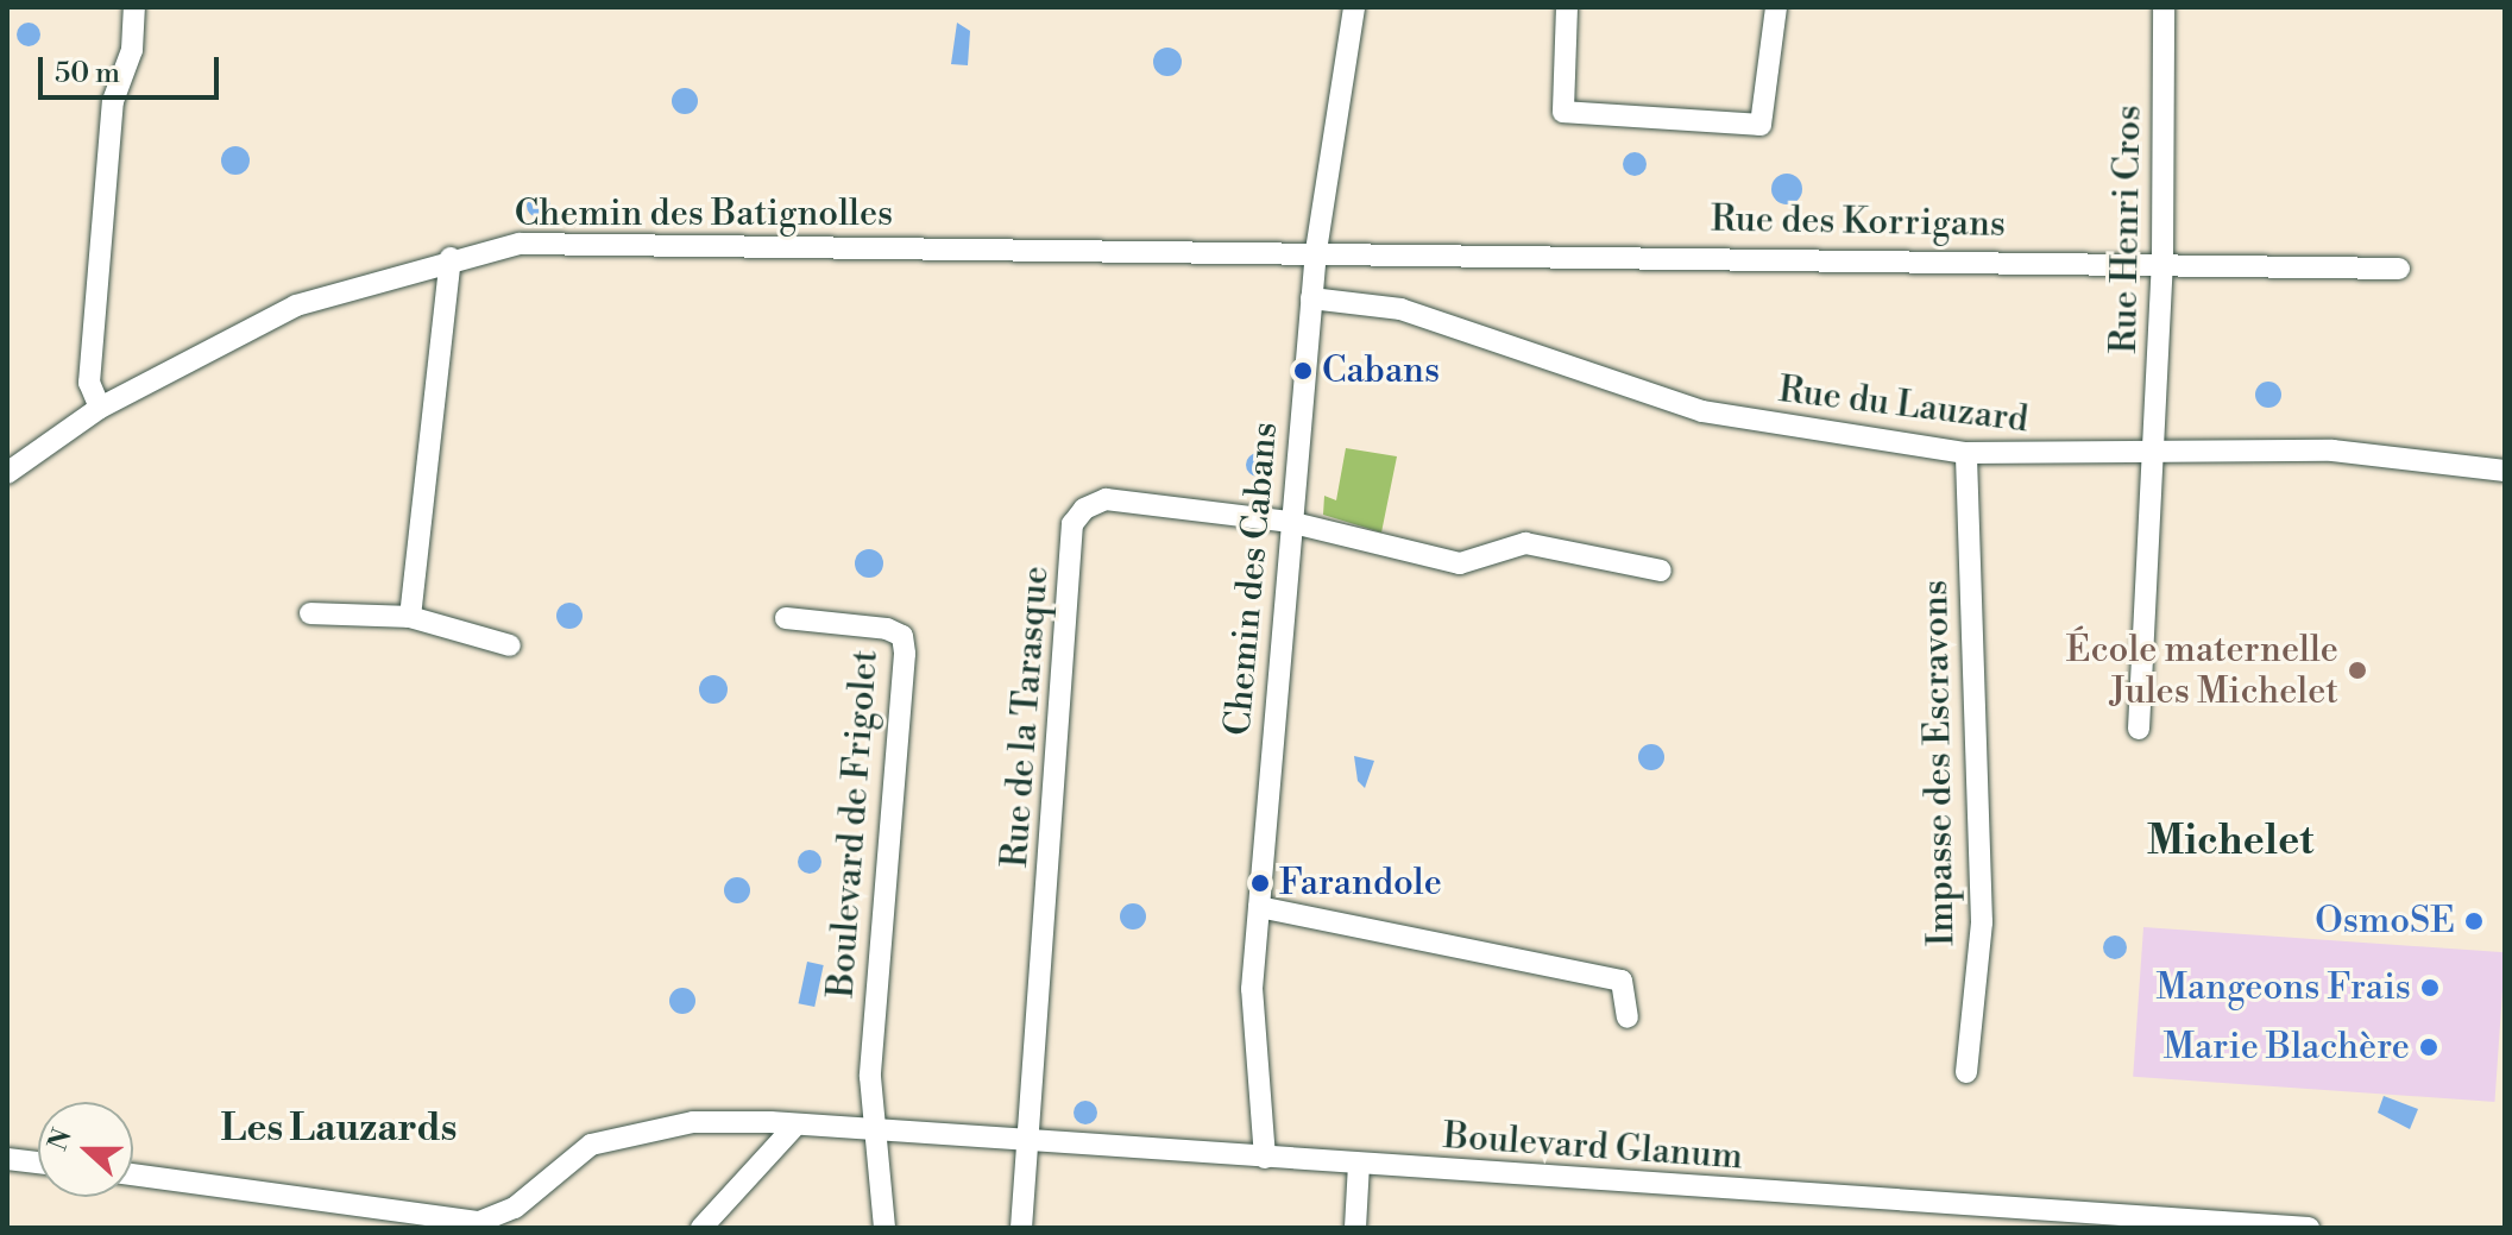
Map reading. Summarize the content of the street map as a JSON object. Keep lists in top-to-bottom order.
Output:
{
  "streets": {
    "street": [
      "Chemin des Batignolles",
      "Rue des Korrigans",
      "Rue Henri Cros",
      "Rue du Lauzard",
      "Chemin des Cabans",
      "Rue de la Tarasque",
      "Impasse des Escravons",
      "Boulevard de Frigolet",
      "Boulevard Glanum"
    ]
  },
  "crossings": [
    ["Chemin des Batignolles", "Rue des Korrigans"],
    ["Chemin des Batignolles", "Chemin des Cabans"],
    ["Rue des Korrigans", "Rue Henri Cros"],
    ["Rue des Korrigans", "Chemin des Cabans"],
    ["Rue Henri Cros", "Rue du Lauzard"],
    ["Rue du Lauzard", "Chemin des Cabans"],
    ["Rue du Lauzard", "Impasse des Escravons"],
    ["Chemin des Cabans", "Rue de la Tarasque"],
    ["Chemin des Cabans", "Boulevard Glanum"],
    ["Rue de la Tarasque", "Boulevard Glanum"],
    ["Boulevard de Frigolet", "Boulevard Glanum"]
  ],
  "districts": ["Michelet", "Les Lauzards"],
  "places": [
    "Cabans",
    "École maternelle Jules Michelet",
    "Farandole",
    "OsmoSE",
    "Mangeons Frais",
    "Marie Blachère"
  ],
  "scale_bar": "50 m",
  "north": "left"
}
